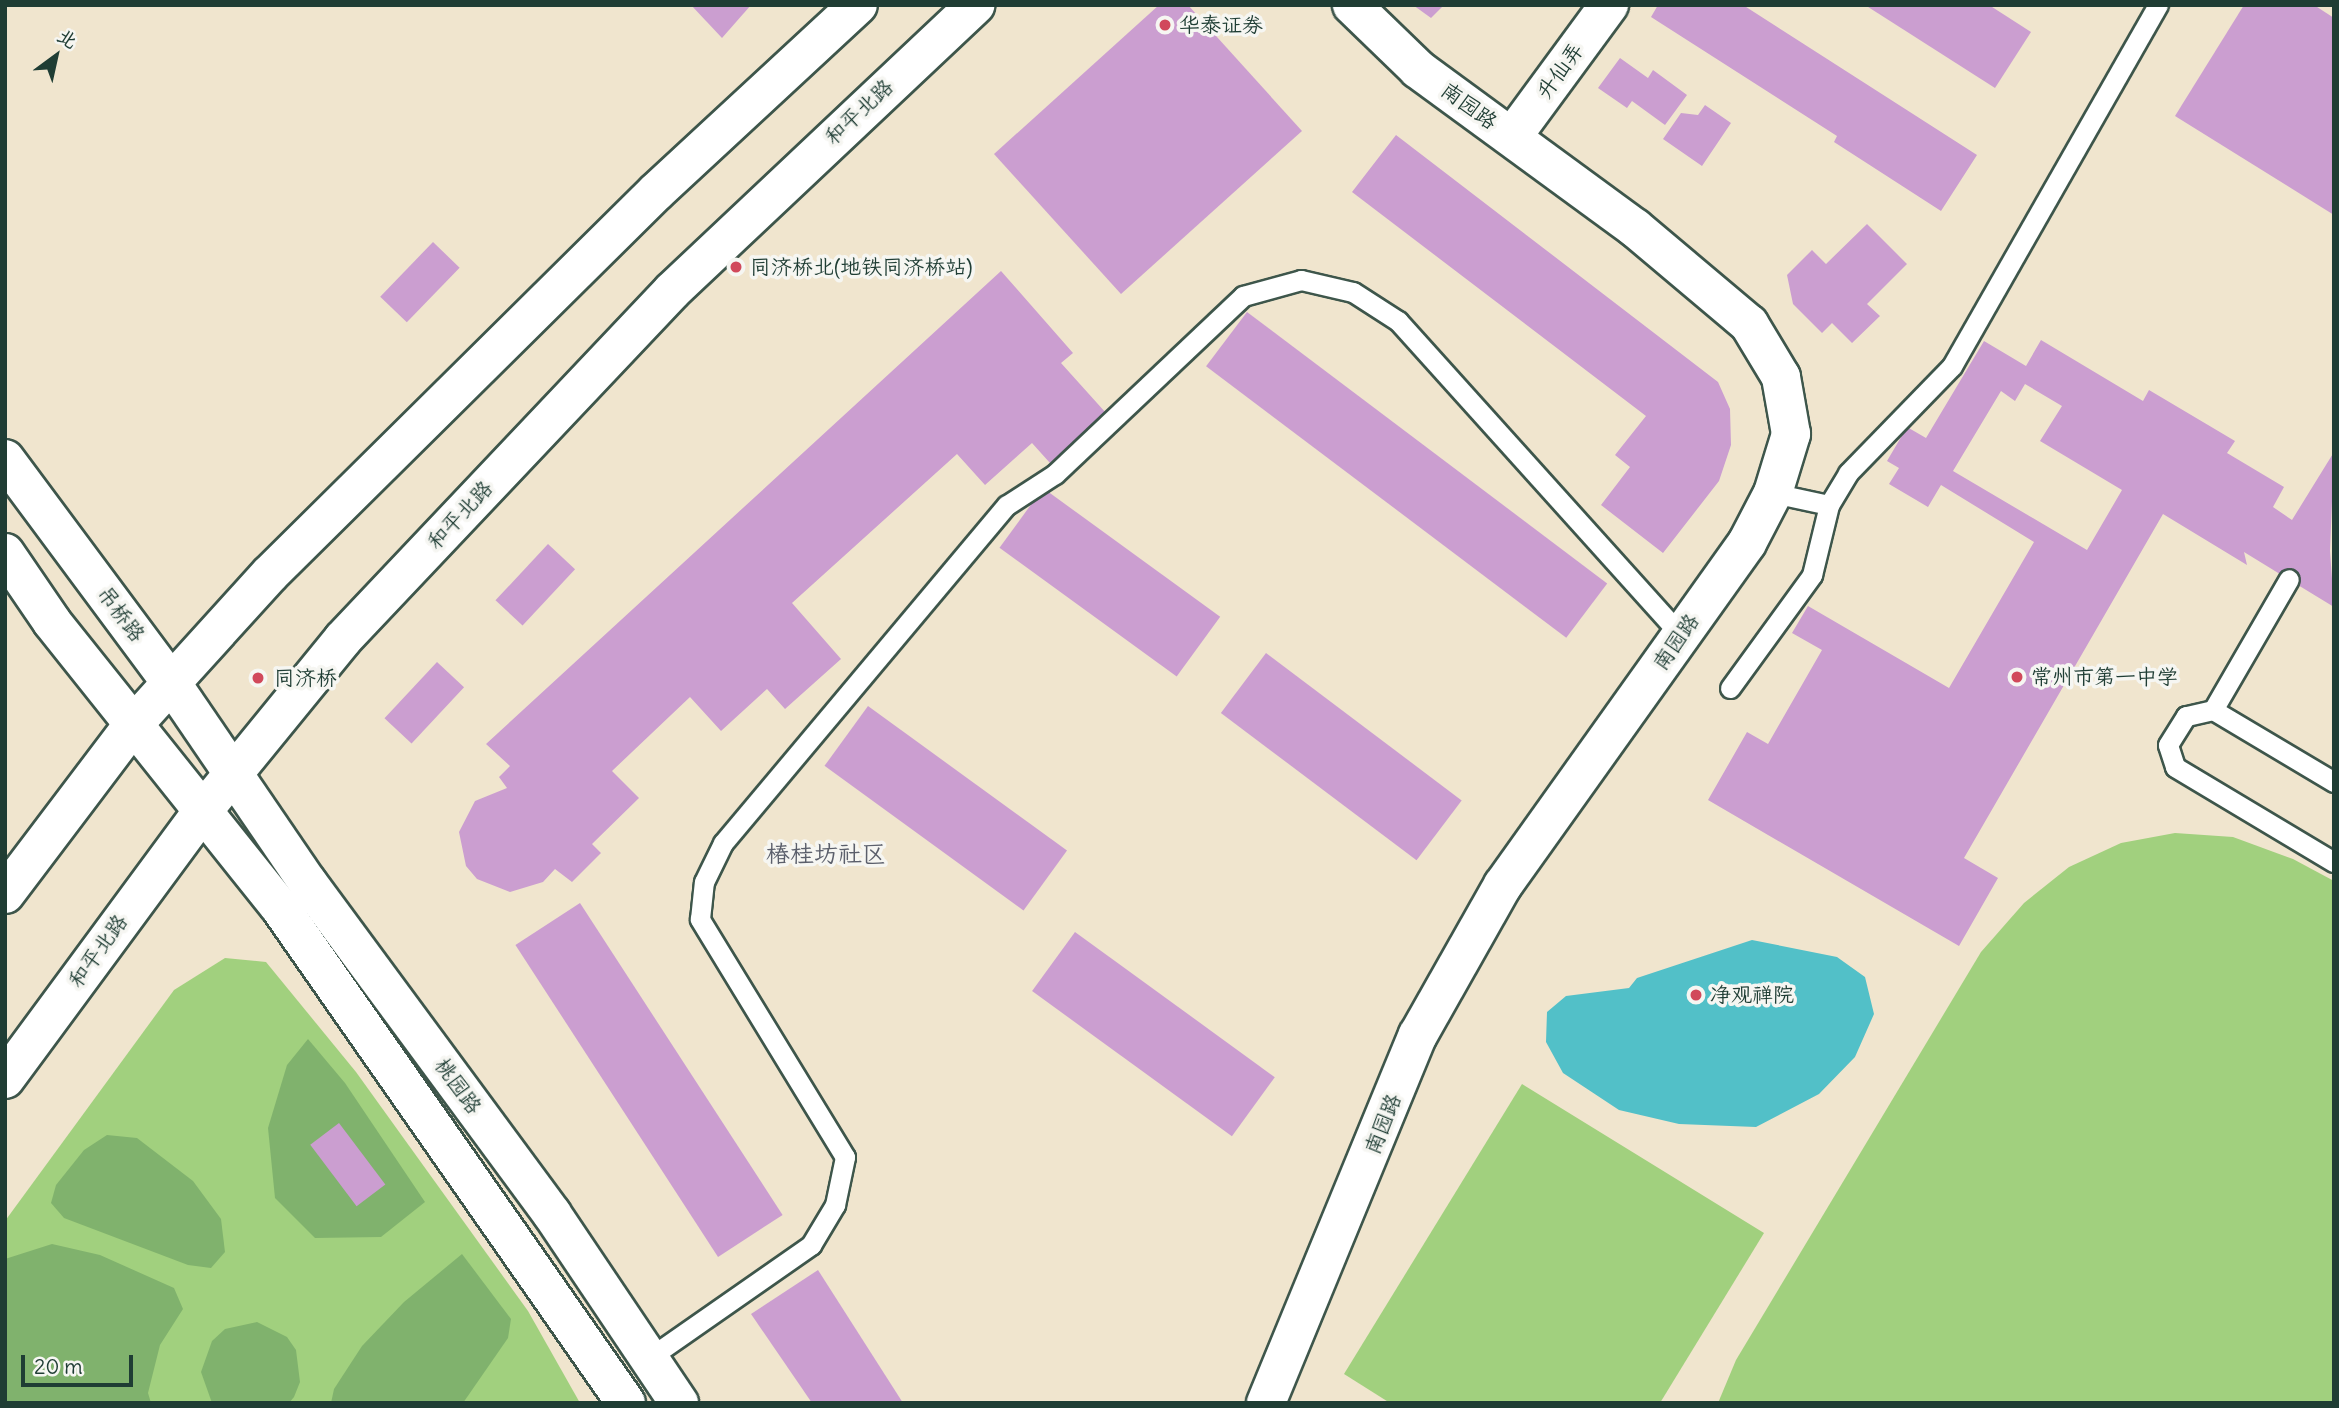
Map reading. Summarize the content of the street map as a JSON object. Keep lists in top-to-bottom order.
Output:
{
  "streets": {
    "main road": [
      "升仙弄",
      "南园路",
      "和平北路",
      "吊桥路",
      "桃园路"
    ]
  },
  "crossings": [
    ["升仙弄", "南园路"],
    ["和平北路", "吊桥路"],
    ["和平北路", "桃园路"],
    ["吊桥路", "桃园路"]
  ],
  "districts": ["椿桂坊社区"],
  "places": [
    "华泰证券",
    "同济桥北(地铁同济桥站)",
    "常州市第一中学",
    "同济桥",
    "净观禅院"
  ],
  "scale_bar": "20 m",
  "north": "top right"
}
